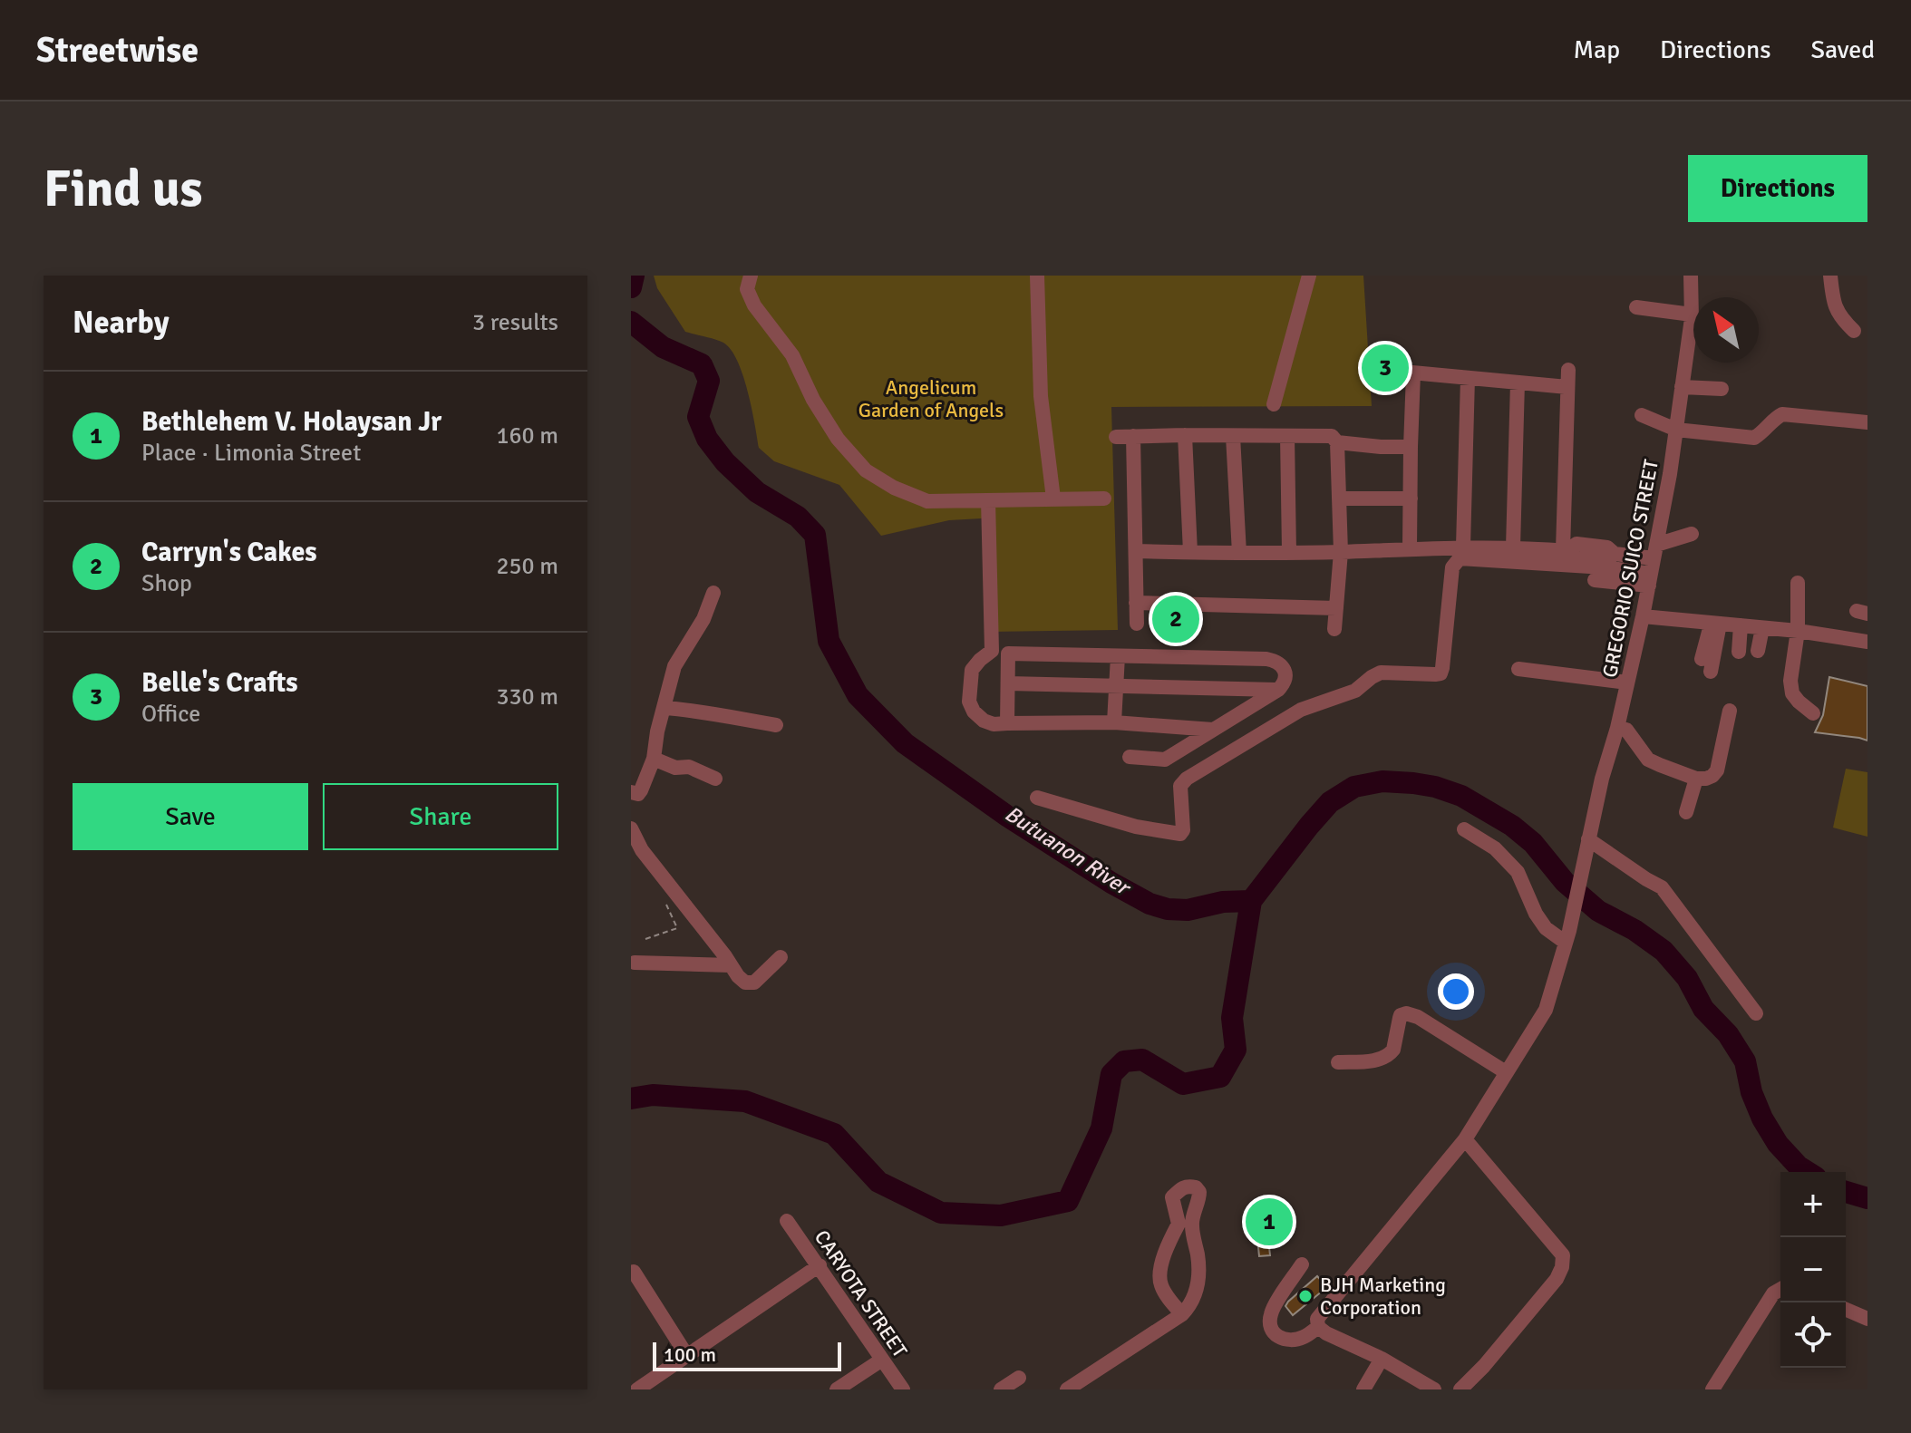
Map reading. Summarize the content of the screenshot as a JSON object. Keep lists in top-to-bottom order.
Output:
{
  "streets": {
    "street": ["GREGORIO SUICO STREET", "CARYOTA STREET"]
  },
  "water": ["Butuanon River"],
  "parks": ["Angelicum Garden of Angels"],
  "places": ["BJH Marketing Corporation"],
  "scale_bar": "100 m",
  "north": "top left",
  "page": {
    "header": "Streetwise",
    "nav": ["Map", "Directions", "Saved"],
    "buttons": [
      "Directions",
      ["Save", "Share"]
    ],
    "title": "Find us",
    "heading": ["Nearby", "3 results"],
    "pins": ["3", "2", "1"],
    "list": [
      {
        "mark": "1",
        "name": "Bethlehem V. Holaysan Jr",
        "note": "Place · Limonia Street",
        "value": "160 m"
      },
      {
        "mark": "2",
        "name": "Carryn's Cakes",
        "note": "Shop",
        "value": "250 m"
      },
      {
        "mark": "3",
        "name": "Belle's Crafts",
        "note": "Office",
        "value": "330 m"
      }
    ],
    "map_buttons": ["+", "−"],
    "scale": "100 m"
  }
}
